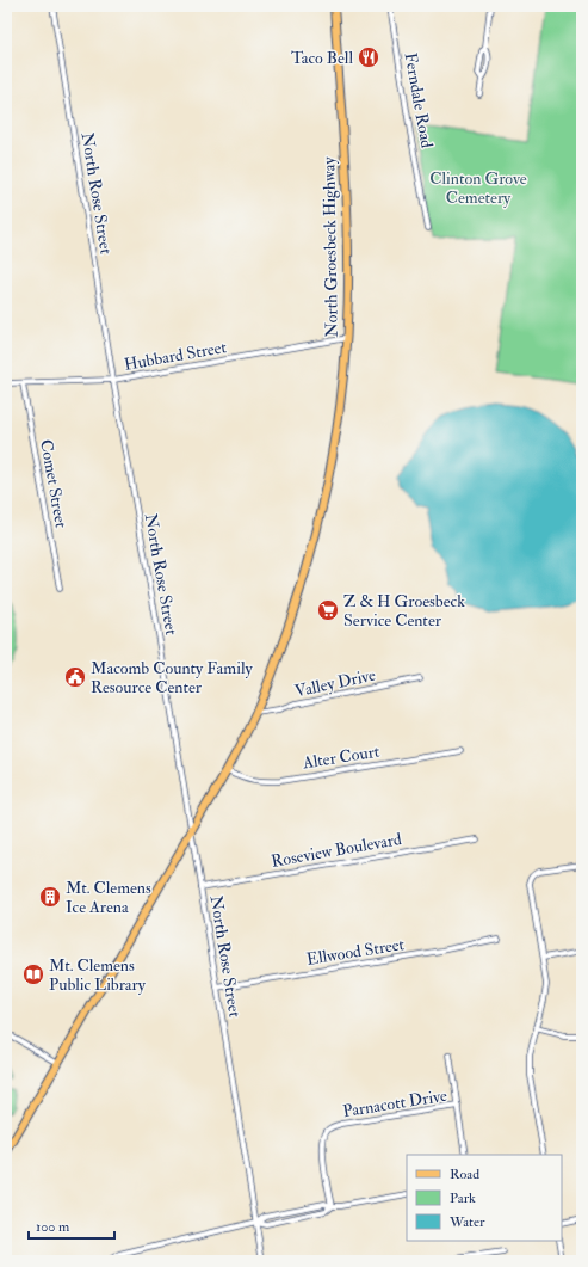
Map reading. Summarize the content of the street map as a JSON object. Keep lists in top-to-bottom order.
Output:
{
  "streets": {
    "main road": ["North Groesbeck Highway"],
    "street": [
      "Ferndale Road",
      "North Rose Street",
      "Hubbard Street",
      "Comet Street",
      "Valley Drive",
      "Alter Court",
      "Roseview Boulevard",
      "Ellwood Street",
      "Parnacott Drive"
    ]
  },
  "crossings": [
    ["North Rose Street", "North Groesbeck Highway"],
    ["North Rose Street", "Hubbard Street"],
    ["North Rose Street", "Roseview Boulevard"],
    ["North Rose Street", "Ellwood Street"],
    ["North Groesbeck Highway", "Hubbard Street"],
    ["North Groesbeck Highway", "Valley Drive"],
    ["North Groesbeck Highway", "Alter Court"],
    ["Hubbard Street", "Comet Street"]
  ],
  "parks": ["Clinton Grove Cemetery"],
  "places": {
    "restaurant": ["Taco Bell"],
    "supermarket": ["Z & H Groesbeck Service Center"],
    "public building": ["Macomb County Family Resource Center"],
    "building": ["Mt. Clemens Ice Arena"],
    "library": ["Mt. Clemens Public Library"]
  },
  "legend": ["Road", "Park", "Water"],
  "scale_bar": "100 m"
}
